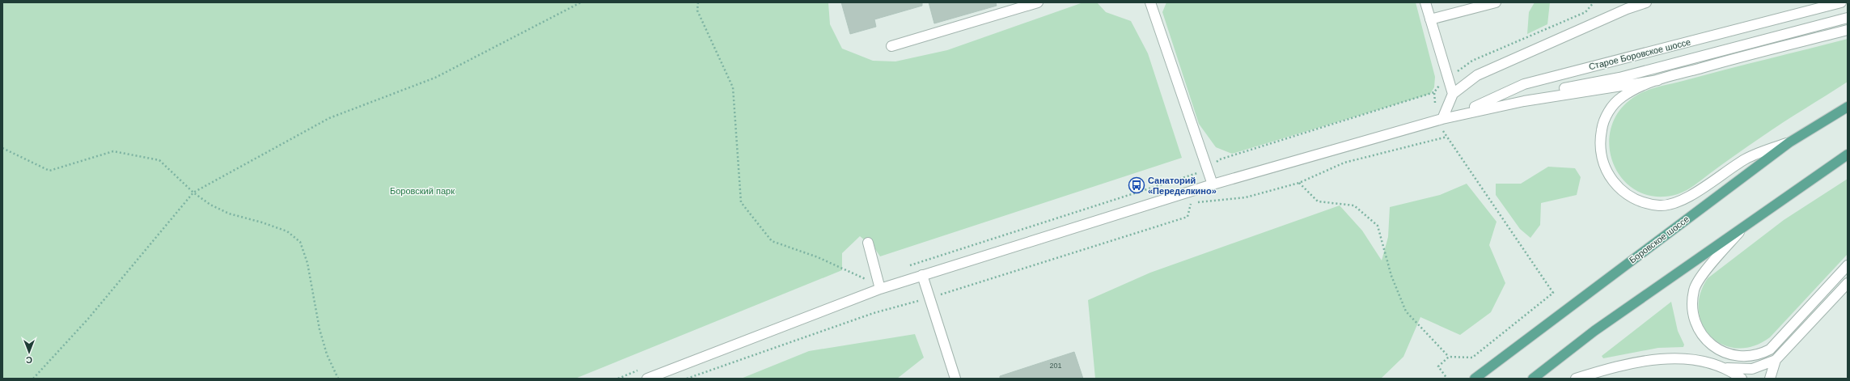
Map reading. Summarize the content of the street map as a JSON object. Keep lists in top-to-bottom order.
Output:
{
  "streets": {
    "main road": ["Боровское шоссе"],
    "street": ["Старое Боровское шоссе"]
  },
  "parks": ["Боровский парк"],
  "places": {
    "bus stop": ["Санаторий «Переделкино»"]
  },
  "house_numbers": ["201"],
  "north": "bottom"
}
